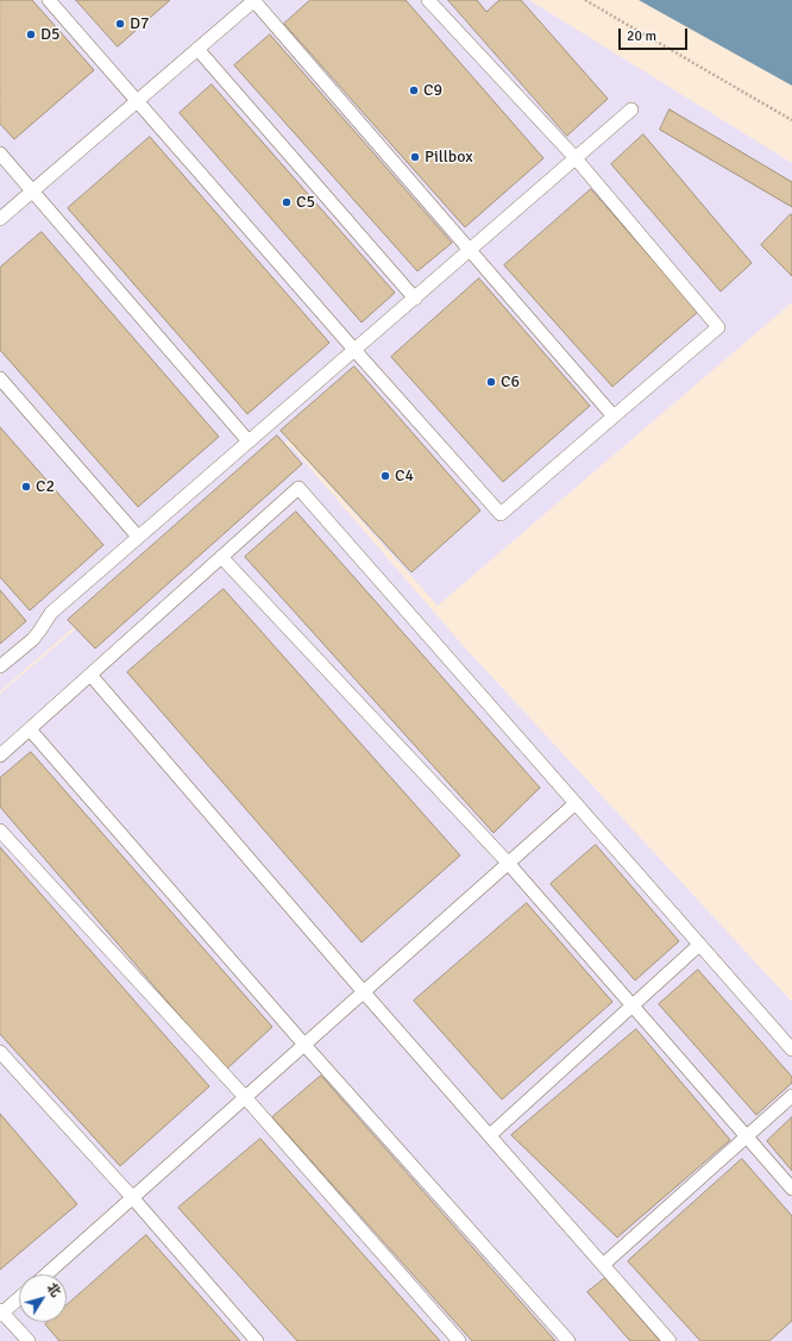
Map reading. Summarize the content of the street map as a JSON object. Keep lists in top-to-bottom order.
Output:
{
  "places": [
    "D7",
    "D5",
    "C9",
    "Pillbox",
    "C5",
    "C6",
    "C4",
    "C2"
  ],
  "scale_bar": "20 m",
  "north": "top right"
}
